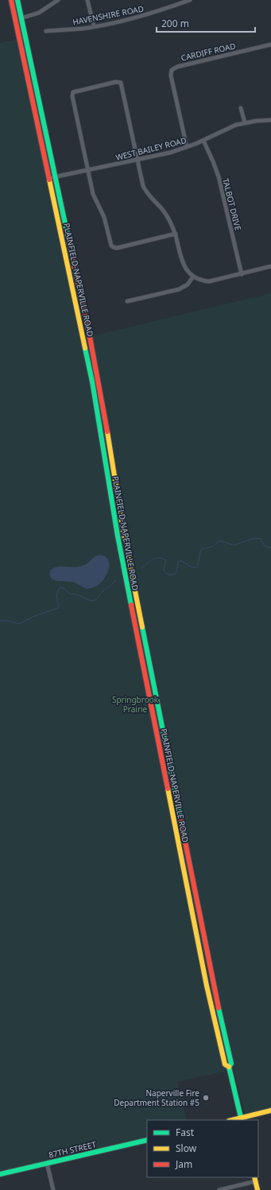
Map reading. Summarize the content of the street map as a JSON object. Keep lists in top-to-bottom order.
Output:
{
  "streets": {
    "main road": ["PLAINFIELD-NAPERVILLE ROAD", "87TH STREET"],
    "street": [
      "HAVENSHIRE ROAD",
      "CARDIFF ROAD",
      "WEST BAILEY ROAD",
      "TALBOT DRIVE"
    ]
  },
  "crossings": [
    ["CARDIFF ROAD", "WEST BAILEY ROAD"],
    ["WEST BAILEY ROAD", "TALBOT DRIVE"],
    ["WEST BAILEY ROAD", "PLAINFIELD-NAPERVILLE ROAD"]
  ],
  "parks": ["Springbrook Prairie"],
  "places": ["Naperville Fire Department Station #5"],
  "legend": ["Fast", "Slow", "Jam"],
  "scale_bar": "200 m"
}
